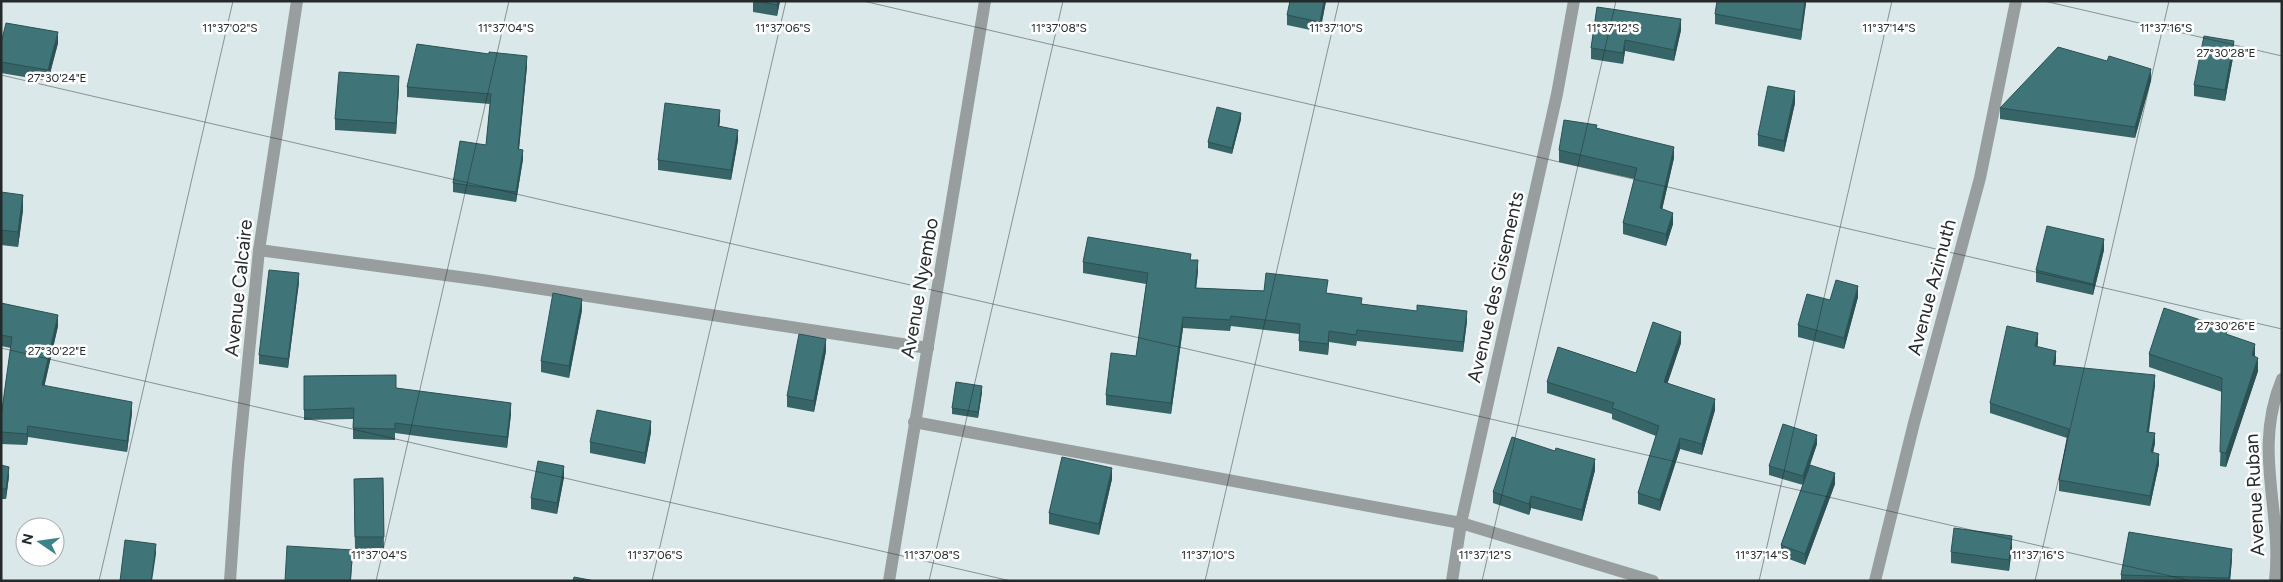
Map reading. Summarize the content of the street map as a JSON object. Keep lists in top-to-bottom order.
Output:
{
  "streets": {
    "street": [
      "Avenue des Gisements",
      "Avenue Azimuth",
      "Avenue Calcaire",
      "Avenue Nyembo",
      "Avenue Ruban"
    ]
  },
  "north": "left",
  "coordinates": [
    "11°37'02\"S",
    "11°37'04\"S",
    "11°37'06\"S",
    "11°37'08\"S",
    "11°37'10\"S",
    "11°37'12\"S",
    "11°37'14\"S",
    "11°37'16\"S",
    "27°30'28\"E",
    "27°30'24\"E",
    "27°30'26\"E",
    "27°30'22\"E"
  ]
}
